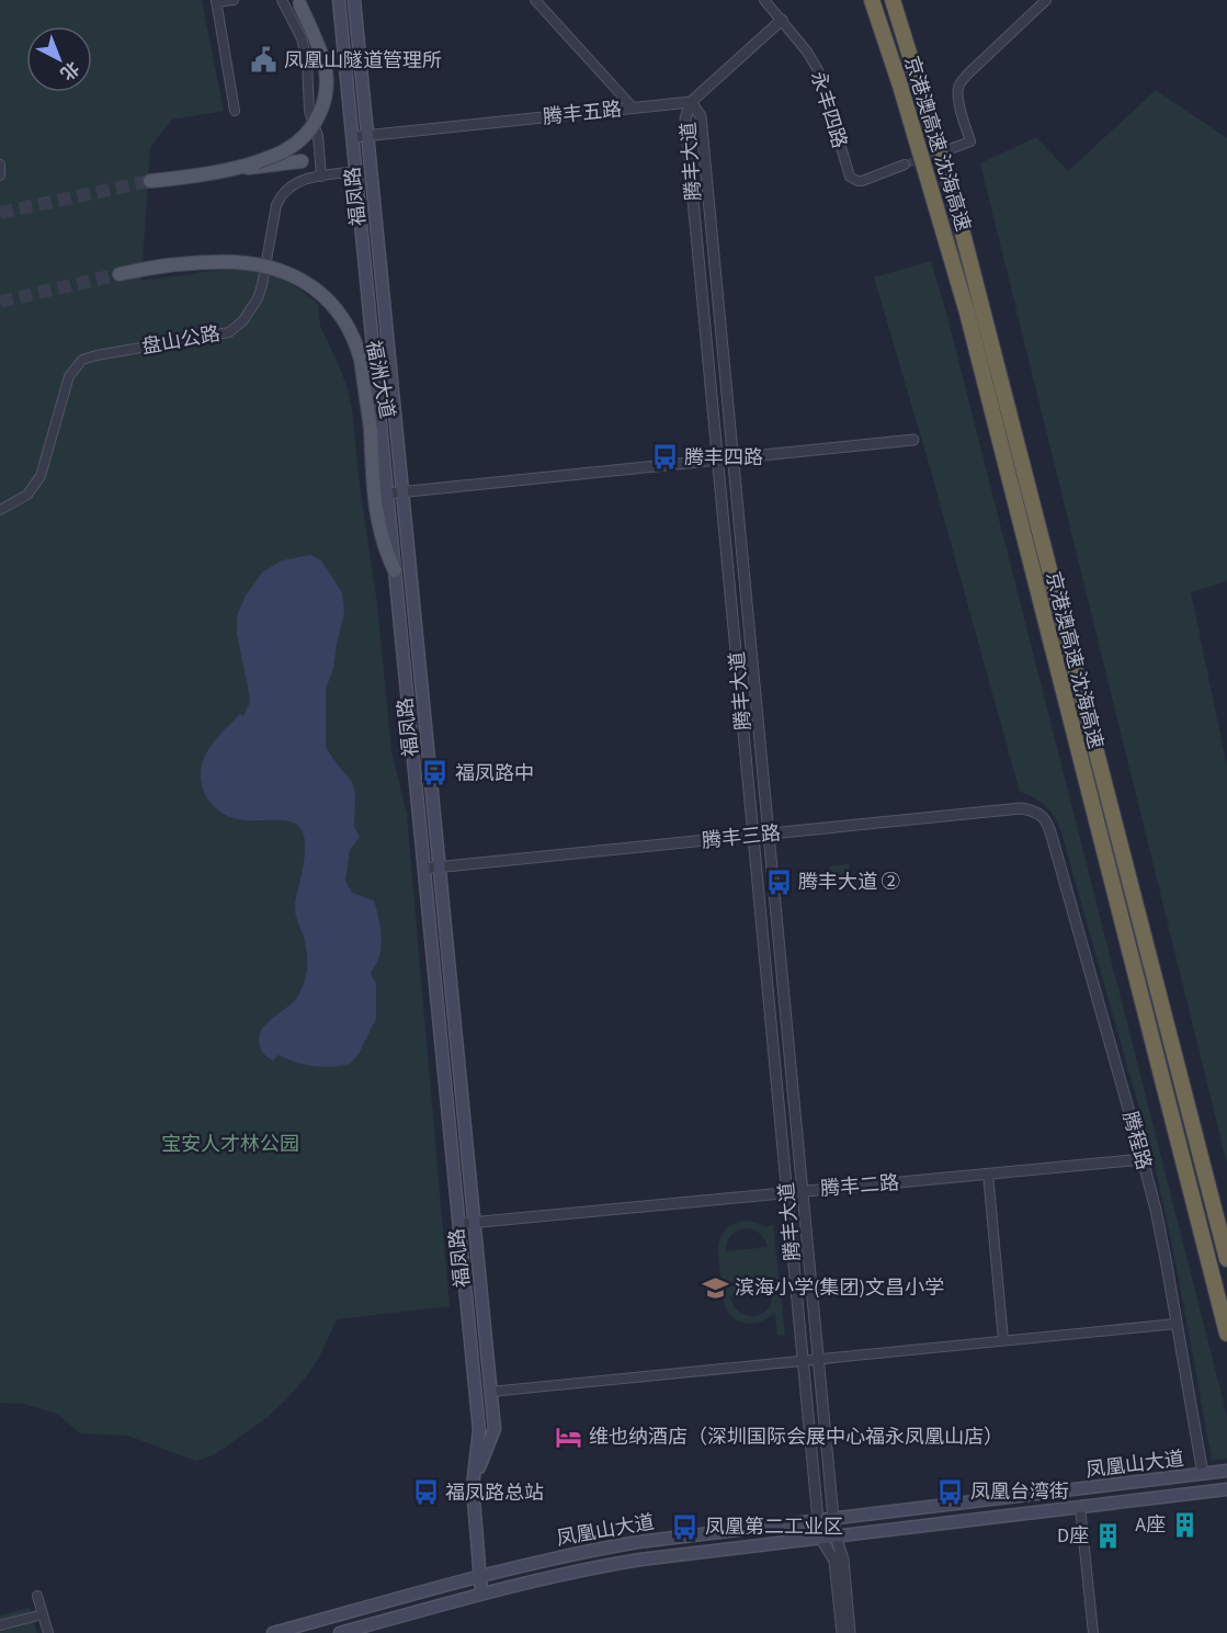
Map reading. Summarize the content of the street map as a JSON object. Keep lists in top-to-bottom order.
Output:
{
  "streets": {
    "highway": ["京港澳高速 沈海高速"],
    "main road": ["福凤路", "福洲大道", "凤凰山大道"],
    "street": [
      "永丰四路",
      "腾丰五路",
      "腾丰大道",
      "盘山公路",
      "腾丰三路",
      "腾程路",
      "腾丰二路"
    ]
  },
  "crossings": [
    ["腾丰五路", "腾丰大道"],
    ["腾丰五路", "福凤路"],
    ["腾丰大道", "腾丰三路"],
    ["腾丰大道", "腾丰二路"],
    ["腾丰大道", "凤凰山大道"],
    ["福凤路", "盘山公路"],
    ["福凤路", "福洲大道"],
    ["福凤路", "腾丰三路"],
    ["福凤路", "腾丰二路"],
    ["福凤路", "凤凰山大道"],
    ["腾丰三路", "腾程路"],
    ["腾程路", "腾丰二路"],
    ["腾程路", "凤凰山大道"]
  ],
  "parks": ["宝安人才林公园"],
  "places": {
    "public building": ["凤凰山隧道管理所"],
    "bus stop": [
      "腾丰四路",
      "福凤路中",
      "腾丰大道 ②",
      "凤凰台湾街",
      "福凤路总站",
      "凤凰第二工业区"
    ],
    "school or university": ["滨海小学(集团)文昌小学"],
    "hotel": ["维也纳酒店（深圳国际会展中心福永凤凰山店）"],
    "building": ["A座", "D座"]
  },
  "north": "bottom right"
}
